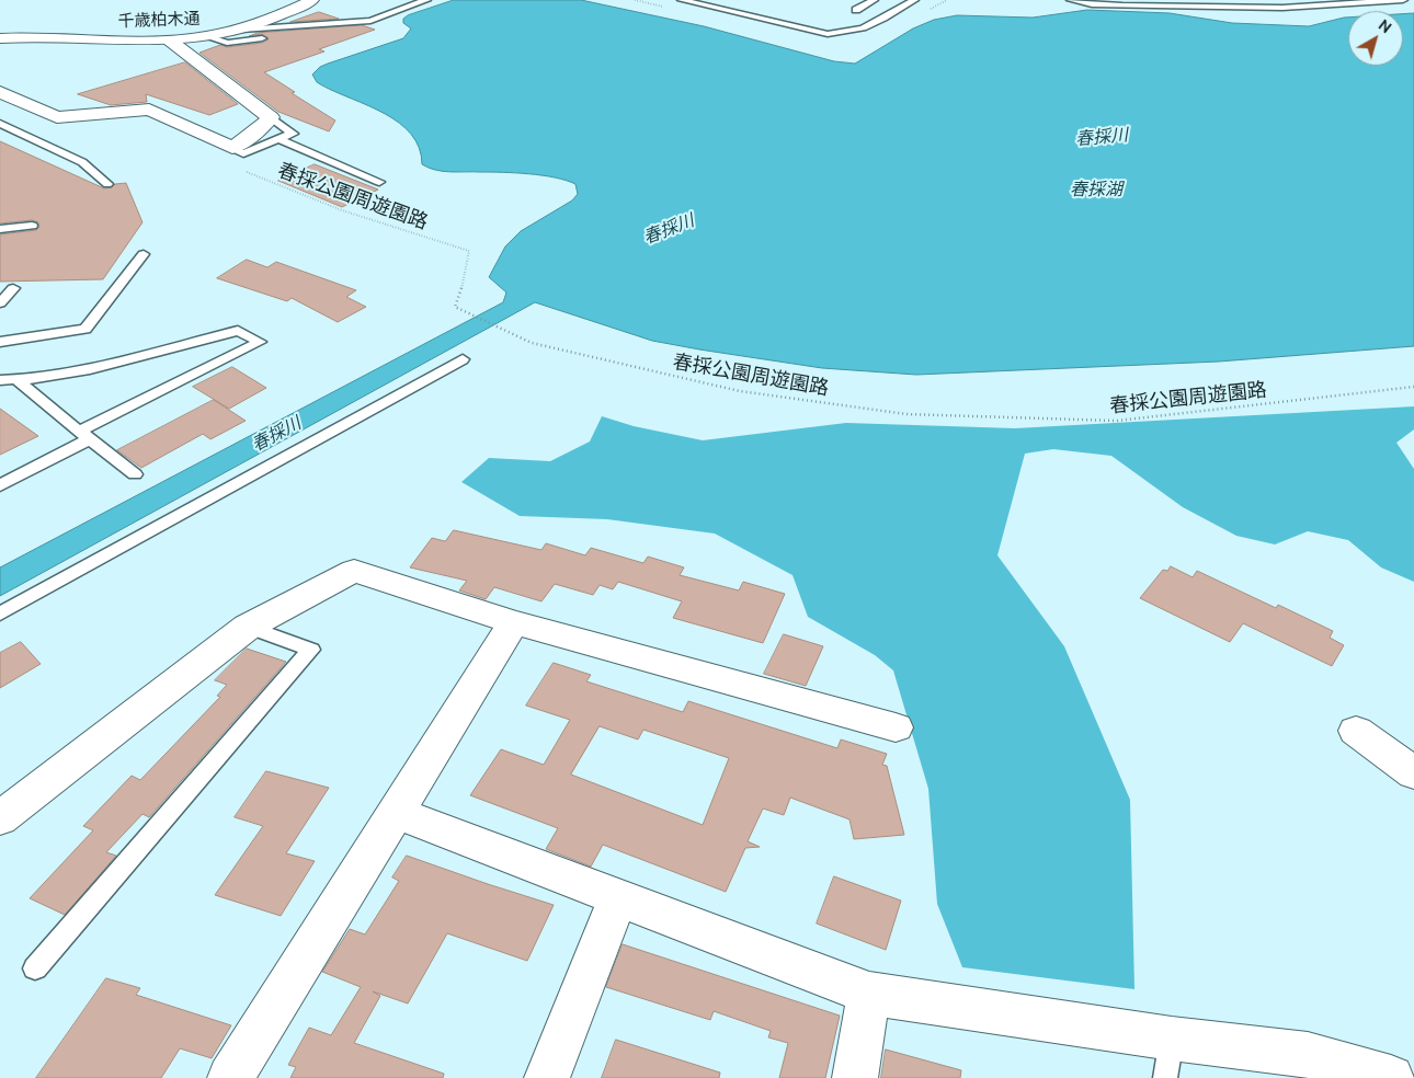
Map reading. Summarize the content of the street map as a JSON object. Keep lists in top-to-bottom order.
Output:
{
  "streets": {
    "street": ["千歳柏木通"],
    "path": ["春採公園周遊園路"]
  },
  "water": ["春採川", "春採湖"],
  "north": "top right"
}
